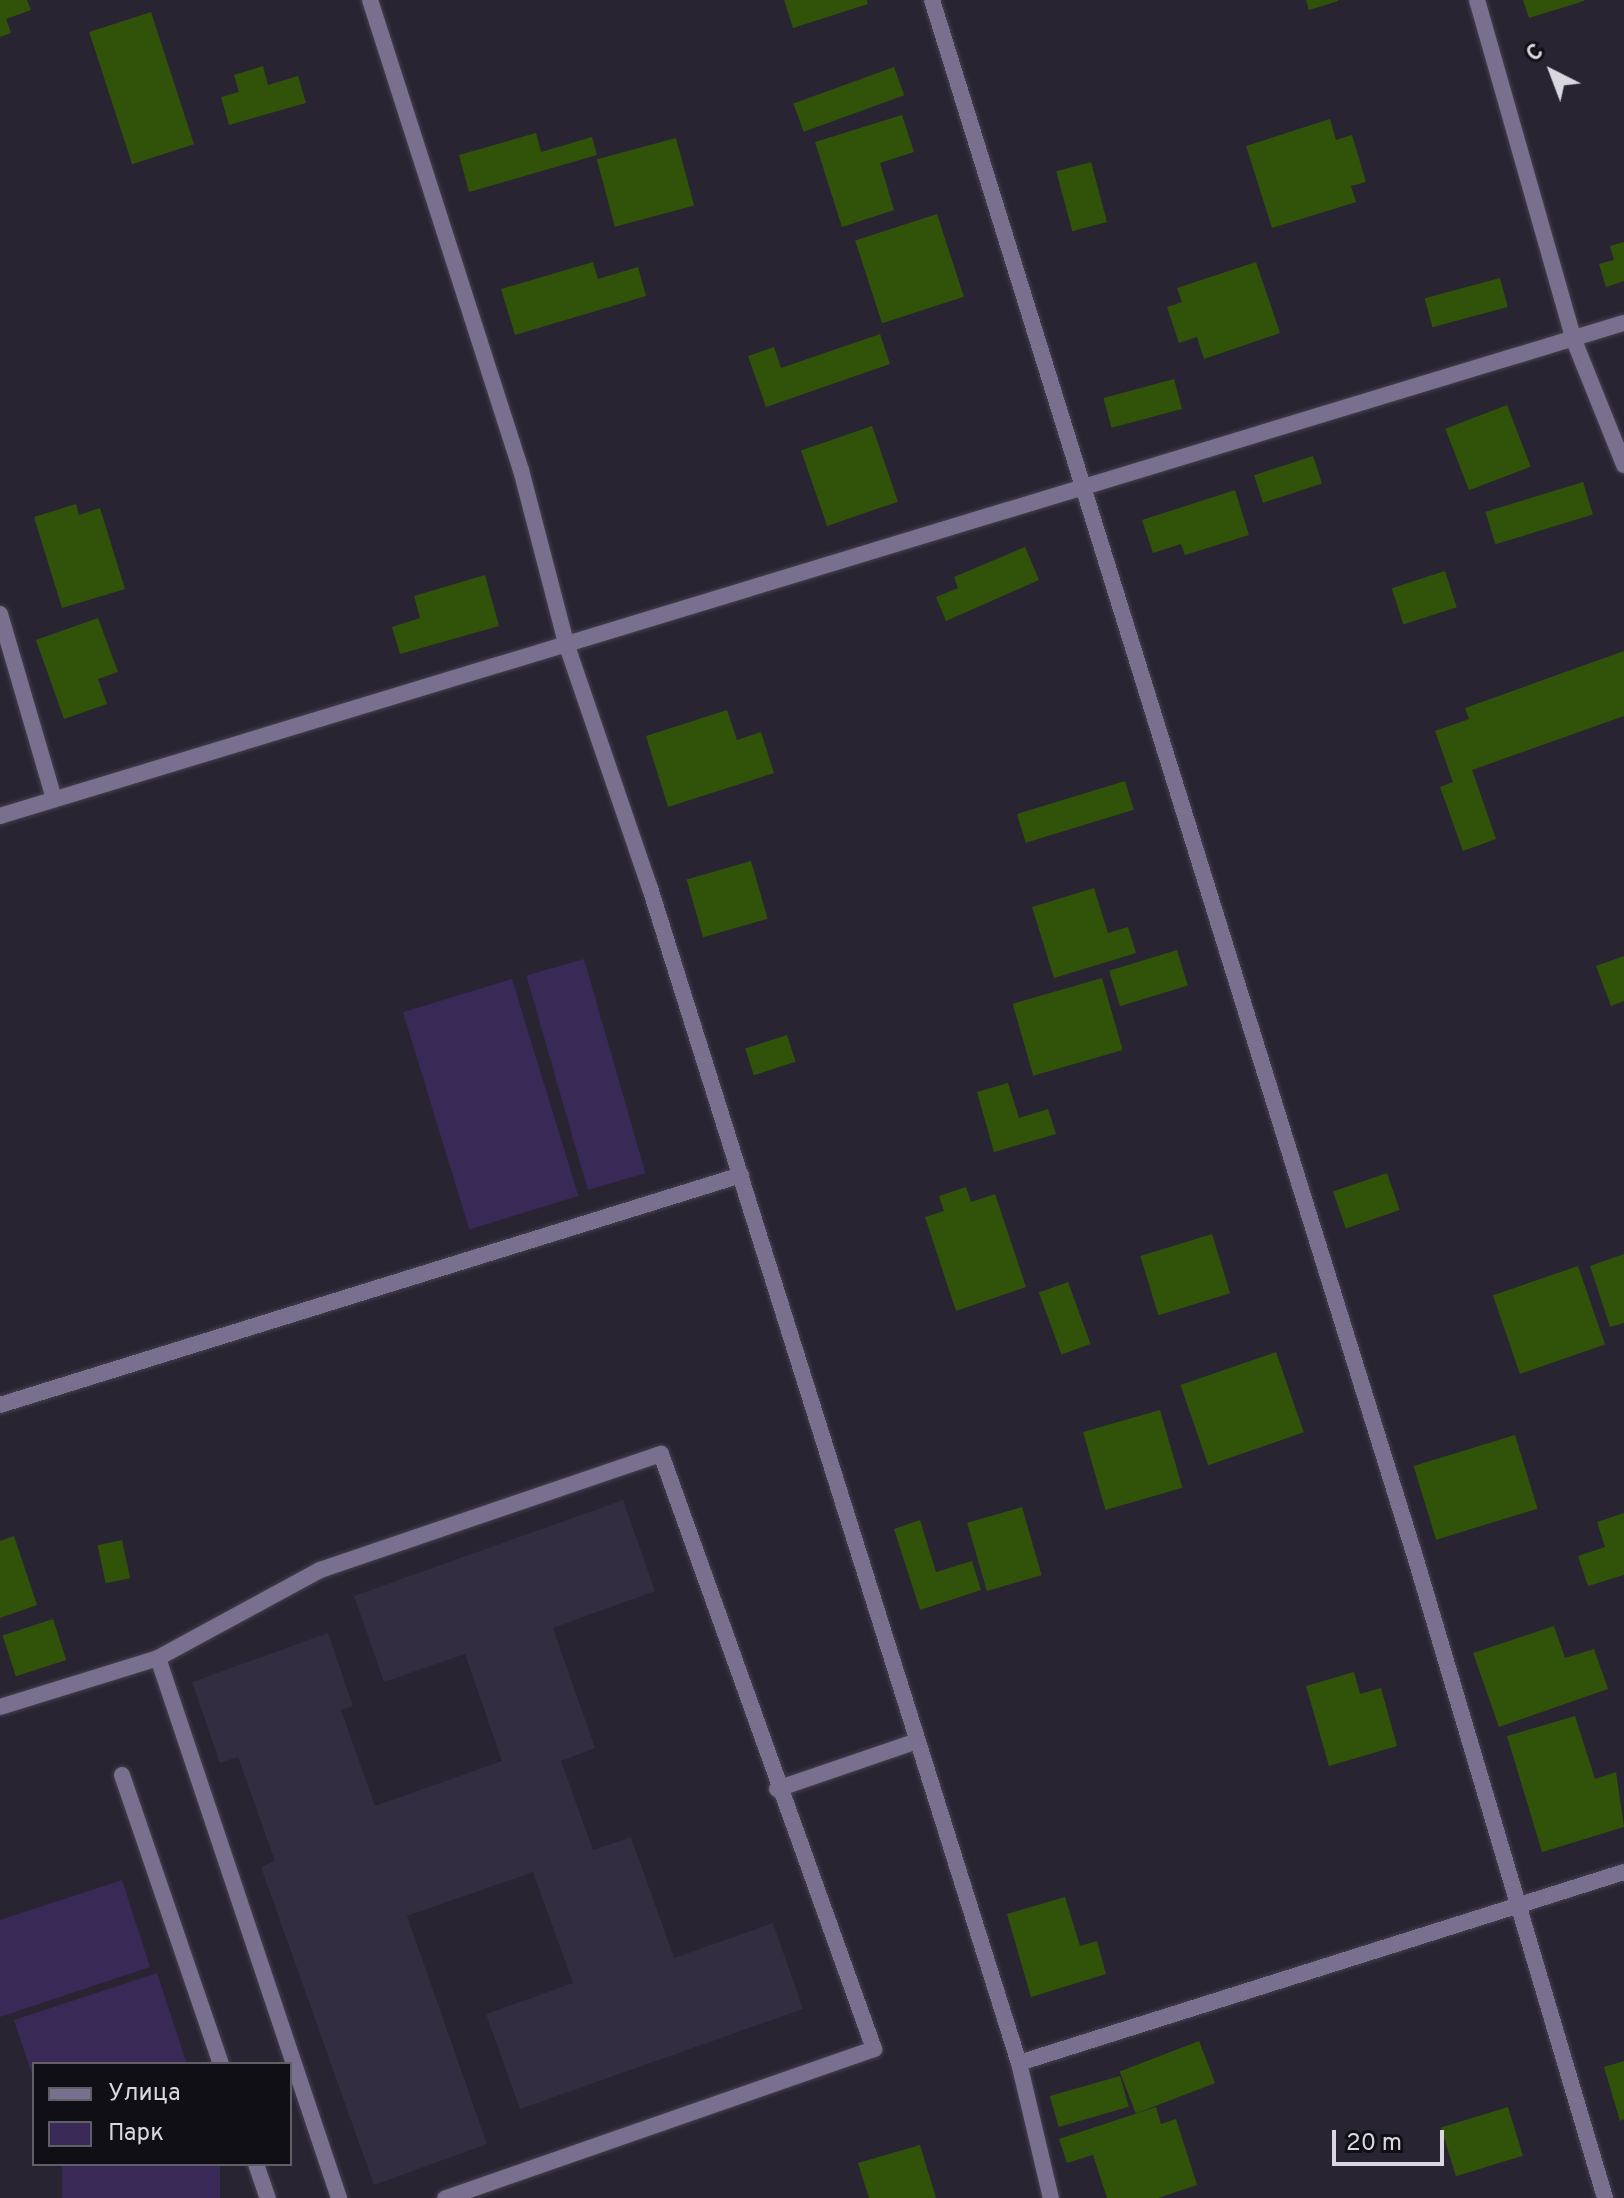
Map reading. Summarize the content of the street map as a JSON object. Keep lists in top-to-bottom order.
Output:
{
  "legend": ["Улица", "Парк"],
  "scale_bar": "20 m",
  "north": "top left"
}
